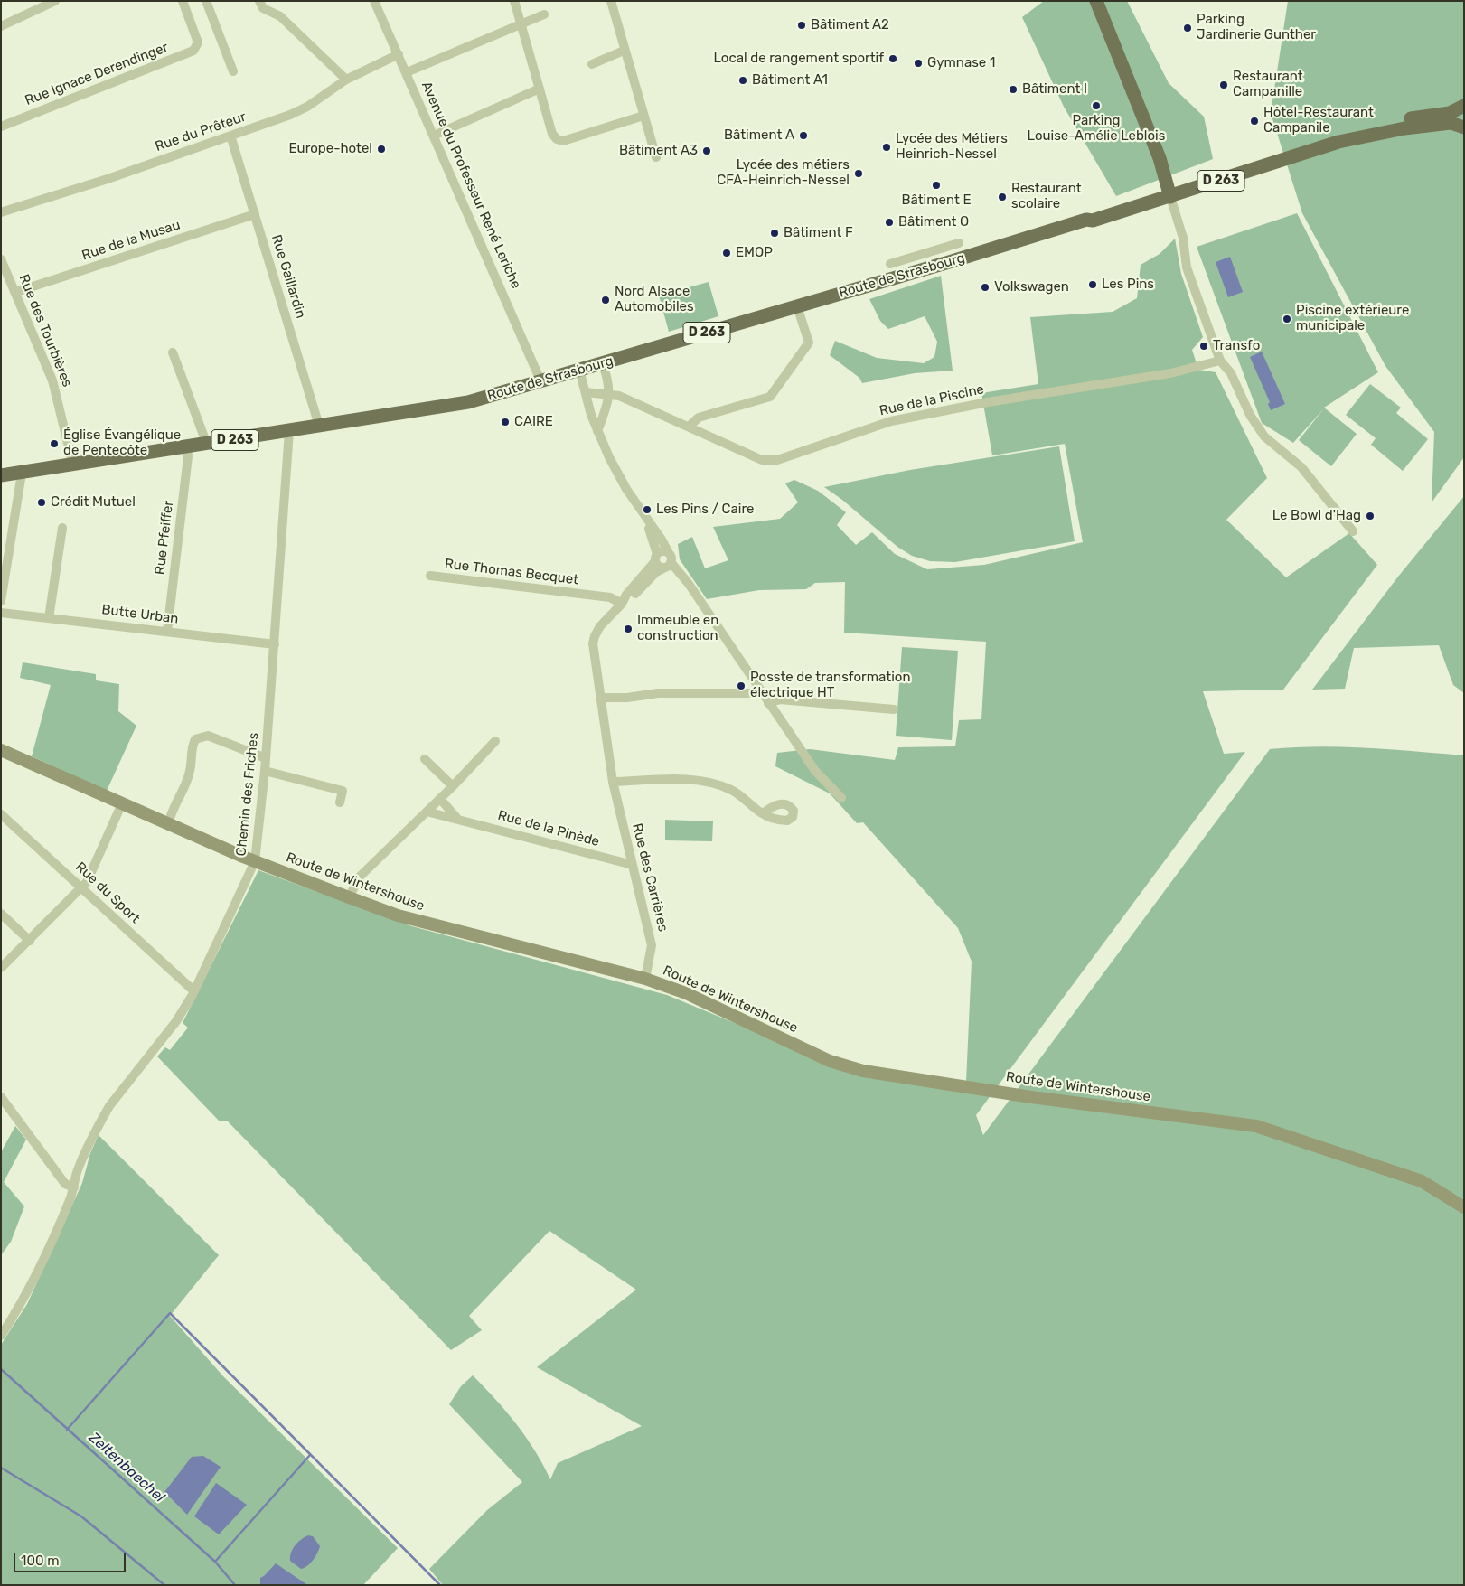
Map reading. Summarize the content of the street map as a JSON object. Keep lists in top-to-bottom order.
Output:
{
  "streets": {
    "main road": ["D 263", "Route de Strasbourg"],
    "street": [
      "Rue Ignace Derendinger",
      "Rue du Prêteur",
      "Avenue du Professeur René Leriche",
      "Rue de la Musau",
      "Rue Gaillardin",
      "Rue des Tourbières",
      "Rue de la Piscine",
      "Rue Pfeiffer",
      "Rue Thomas Becquet",
      "Butte Urban",
      "Chemin des Friches",
      "Rue de la Pinède",
      "Rue des Carrières",
      "Route de Wintershouse",
      "Rue du Sport"
    ]
  },
  "crossings": [
    ["Rue du Prêteur", "Avenue du Professeur René Leriche"],
    ["Rue du Prêteur", "Rue Gaillardin"],
    ["Avenue du Professeur René Leriche", "Route de Strasbourg"],
    ["Rue de la Musau", "Rue Gaillardin"],
    ["Rue de la Musau", "Rue des Tourbières"],
    ["Route de Strasbourg", "Rue Gaillardin"],
    ["Route de Strasbourg", "Rue des Tourbières"],
    ["Route de Strasbourg", "Rue Pfeiffer"],
    ["Route de Strasbourg", "Chemin des Friches"],
    ["Rue Pfeiffer", "Butte Urban"],
    ["Rue Thomas Becquet", "Rue des Carrières"],
    ["Butte Urban", "Chemin des Friches"],
    ["Chemin des Friches", "Route de Wintershouse"],
    ["Chemin des Friches", "Rue du Sport"],
    ["Rue de la Pinède", "Rue des Carrières"],
    ["Rue des Carrières", "Route de Wintershouse"]
  ],
  "water": ["Zeltenbaechel"],
  "places": [
    "Bâtiment A2",
    "Parking Jardinerie Gunther",
    "Local de rangement sportif",
    "Gymnase 1",
    "Bâtiment A1",
    "Restaurant Campanille",
    "Bâtiment I",
    "Parking Louise-Amélie Leblois",
    "Hôtel-Restaurant Campanile",
    "Bâtiment A",
    "Lycée des Métiers Heinrich-Nessel",
    "Europe-hotel",
    "Bâtiment A3",
    "Lycée des métiers CFA-Heinrich-Nessel",
    "Bâtiment E",
    "Restaurant scolaire",
    "Bâtiment O",
    "Bâtiment F",
    "EMOP",
    "Les Pins",
    "Volkswagen",
    "Nord Alsace Automobiles",
    "Piscine extérieure municipale",
    "Transfo",
    "CAIRE",
    "Église Évangélique de Pentecôte",
    "Crédit Mutuel",
    "Les Pins / Caire",
    "Le Bowl d'Hag",
    "Immeuble en construction",
    "Posste de transformation électrique HT"
  ],
  "scale_bar": "100 m"
}
